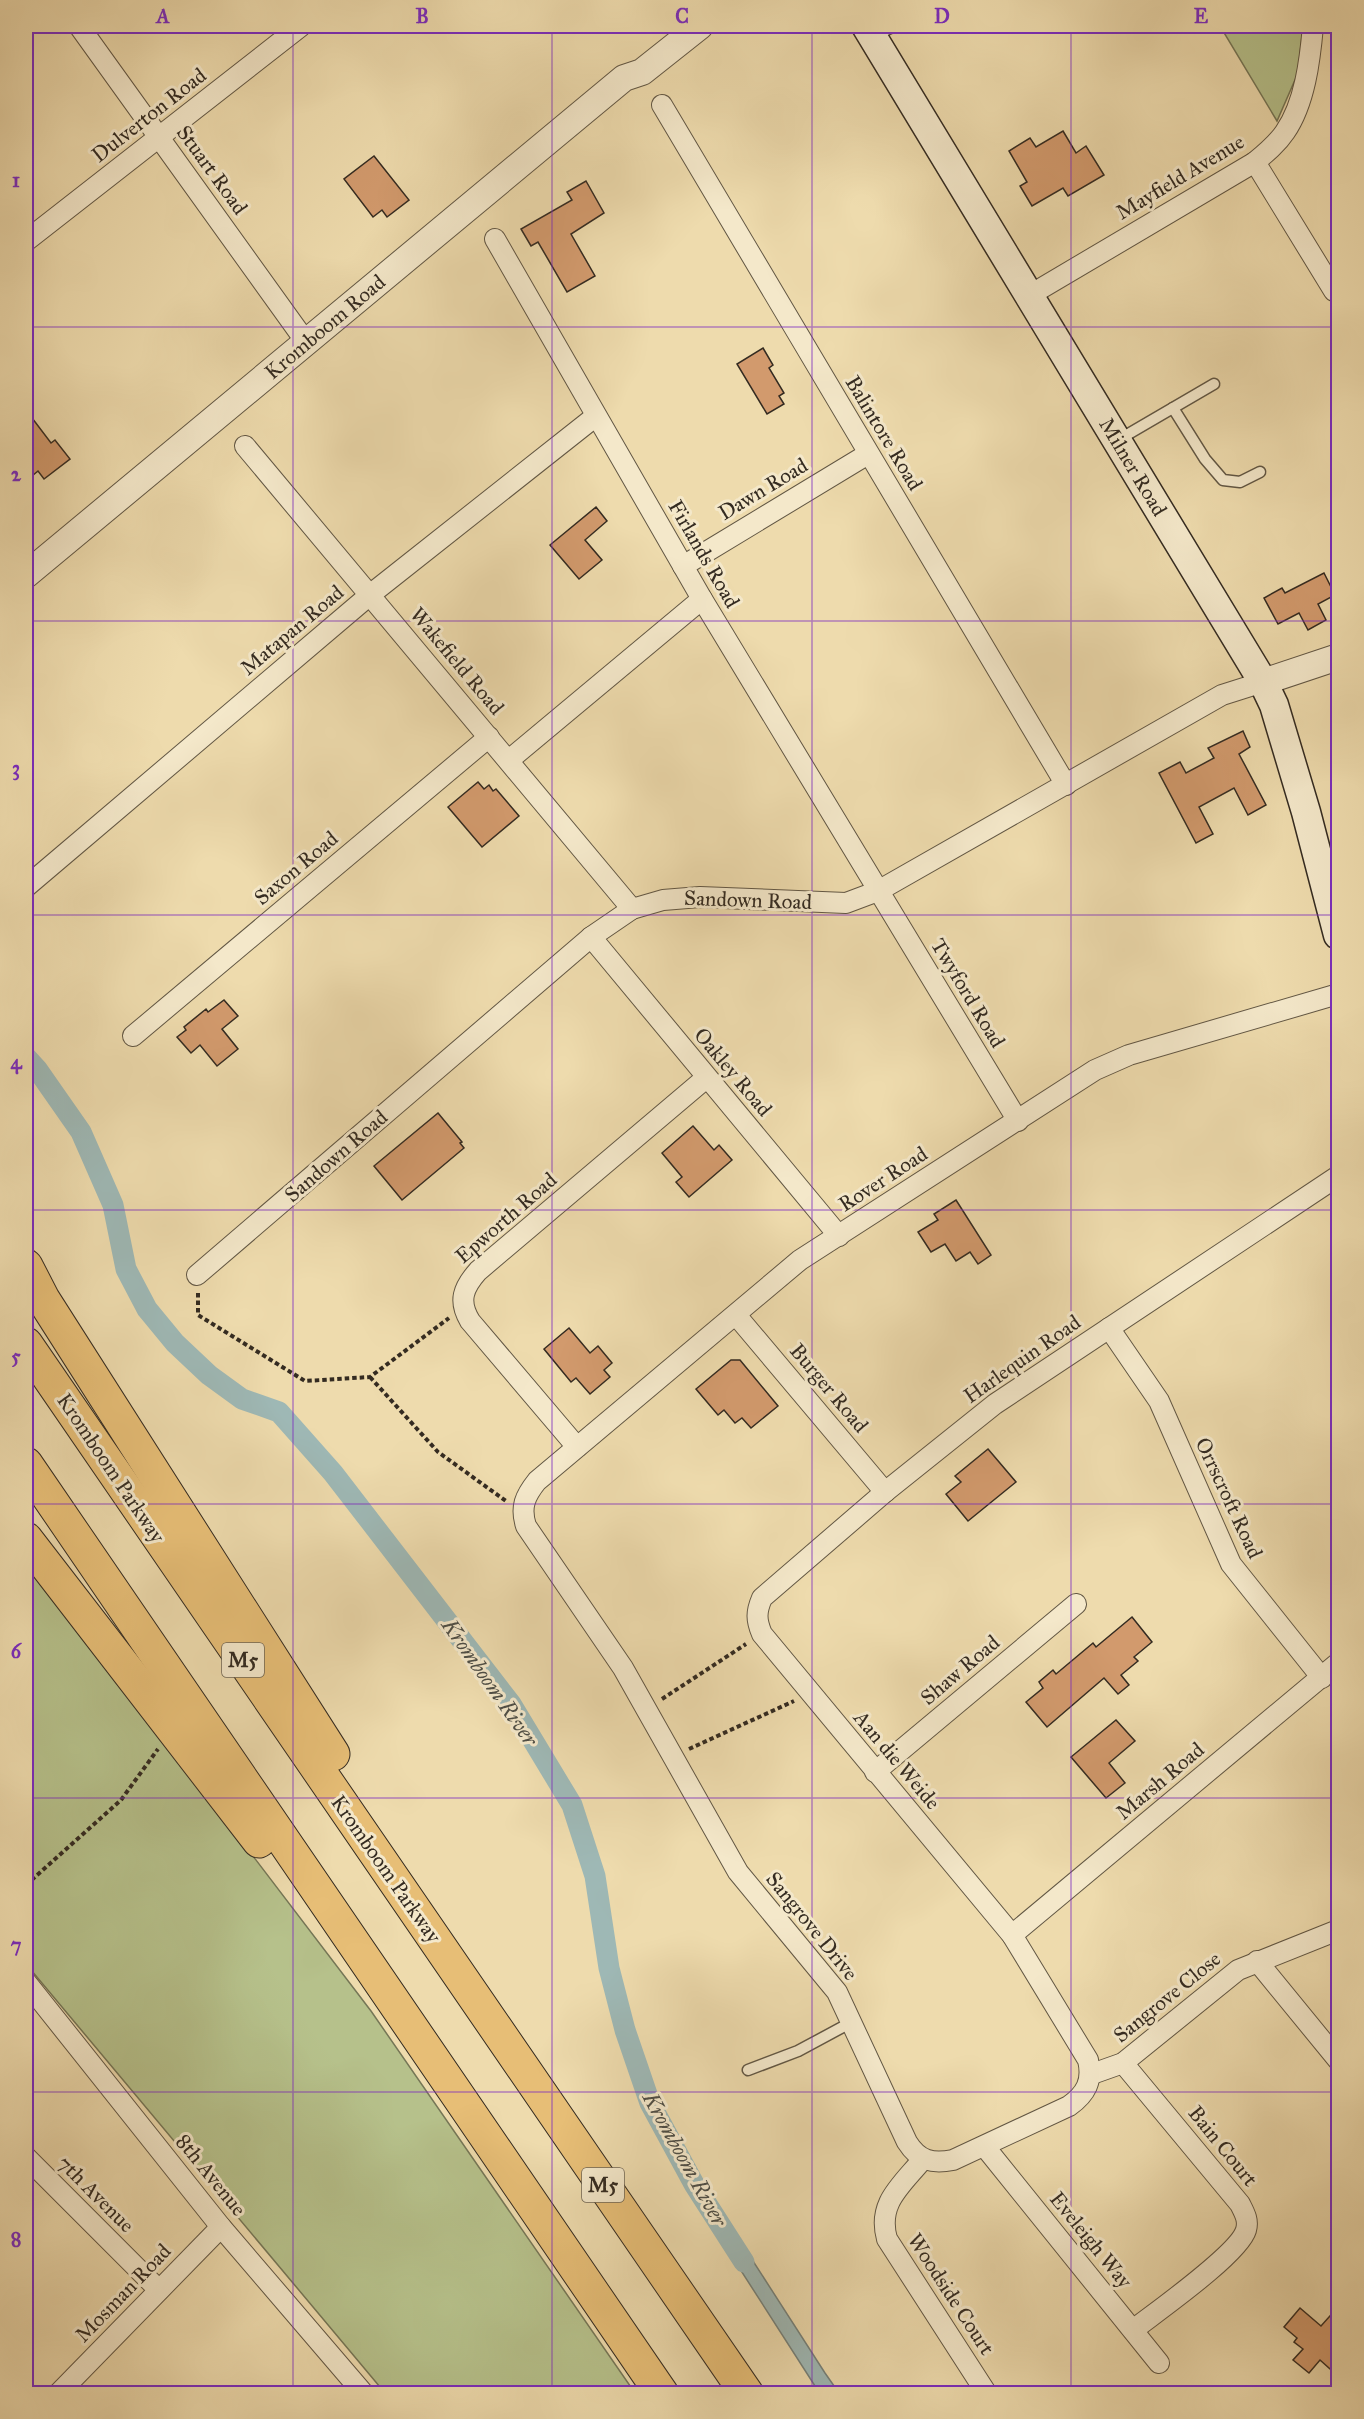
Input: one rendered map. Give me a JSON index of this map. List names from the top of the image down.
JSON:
{
  "streets": {
    "highway": ["Kromboom Parkway", "M5"],
    "main road": ["Milner Road"],
    "street": [
      "Dulverton Road",
      "Stuart Road",
      "Mayfield Avenue",
      "Kromboom Road",
      "Balintore Road",
      "Dawn Road",
      "Firlands Road",
      "Matapan Road",
      "Wakefield Road",
      "Saxon Road",
      "Sandown Road",
      "Twyford Road",
      "Oakley Road",
      "Rover Road",
      "Epworth Road",
      "Harlequin Road",
      "Burger Road",
      "Orrscroft Road",
      "Shaw Road",
      "Aan die Weide",
      "Marsh Road",
      "Sangrove Drive",
      "Sangrove Close",
      "Bain Court",
      "8th Avenue",
      "7th Avenue",
      "Eveleigh Way",
      "Mosman Road",
      "Woodside Court"
    ]
  },
  "crossings": [
    ["Dulverton Road", "Stuart Road"],
    ["Stuart Road", "Kromboom Road"],
    ["Mayfield Avenue", "Milner Road"],
    ["Balintore Road", "Dawn Road"],
    ["Balintore Road", "Sandown Road"],
    ["Milner Road", "Sandown Road"],
    ["Dawn Road", "Firlands Road"],
    ["Firlands Road", "Matapan Road"],
    ["Firlands Road", "Sandown Road"],
    ["Firlands Road", "Twyford Road"],
    ["Matapan Road", "Wakefield Road"],
    ["Wakefield Road", "Saxon Road"],
    ["Wakefield Road", "Sandown Road"],
    ["Sandown Road", "Twyford Road"],
    ["Sandown Road", "Oakley Road"],
    ["Twyford Road", "Rover Road"],
    ["Oakley Road", "Rover Road"],
    ["Oakley Road", "Epworth Road"],
    ["Rover Road", "Burger Road"],
    ["Rover Road", "Sangrove Drive"],
    ["Harlequin Road", "Burger Road"],
    ["Harlequin Road", "Orrscroft Road"],
    ["Harlequin Road", "Aan die Weide"],
    ["Orrscroft Road", "Marsh Road"],
    ["Shaw Road", "Aan die Weide"],
    ["Aan die Weide", "Marsh Road"],
    ["Sangrove Drive", "Woodside Court"],
    ["Sangrove Close", "Bain Court"],
    ["Bain Court", "Eveleigh Way"],
    ["8th Avenue", "Mosman Road"],
    ["7th Avenue", "Mosman Road"]
  ],
  "water": ["Kromboom River"],
  "grid": {
    "columns": [
      "A",
      "B",
      "C",
      "D",
      "E"
    ],
    "rows": [
      "1",
      "2",
      "3",
      "4",
      "5",
      "6",
      "7",
      "8"
    ]
  }
}
